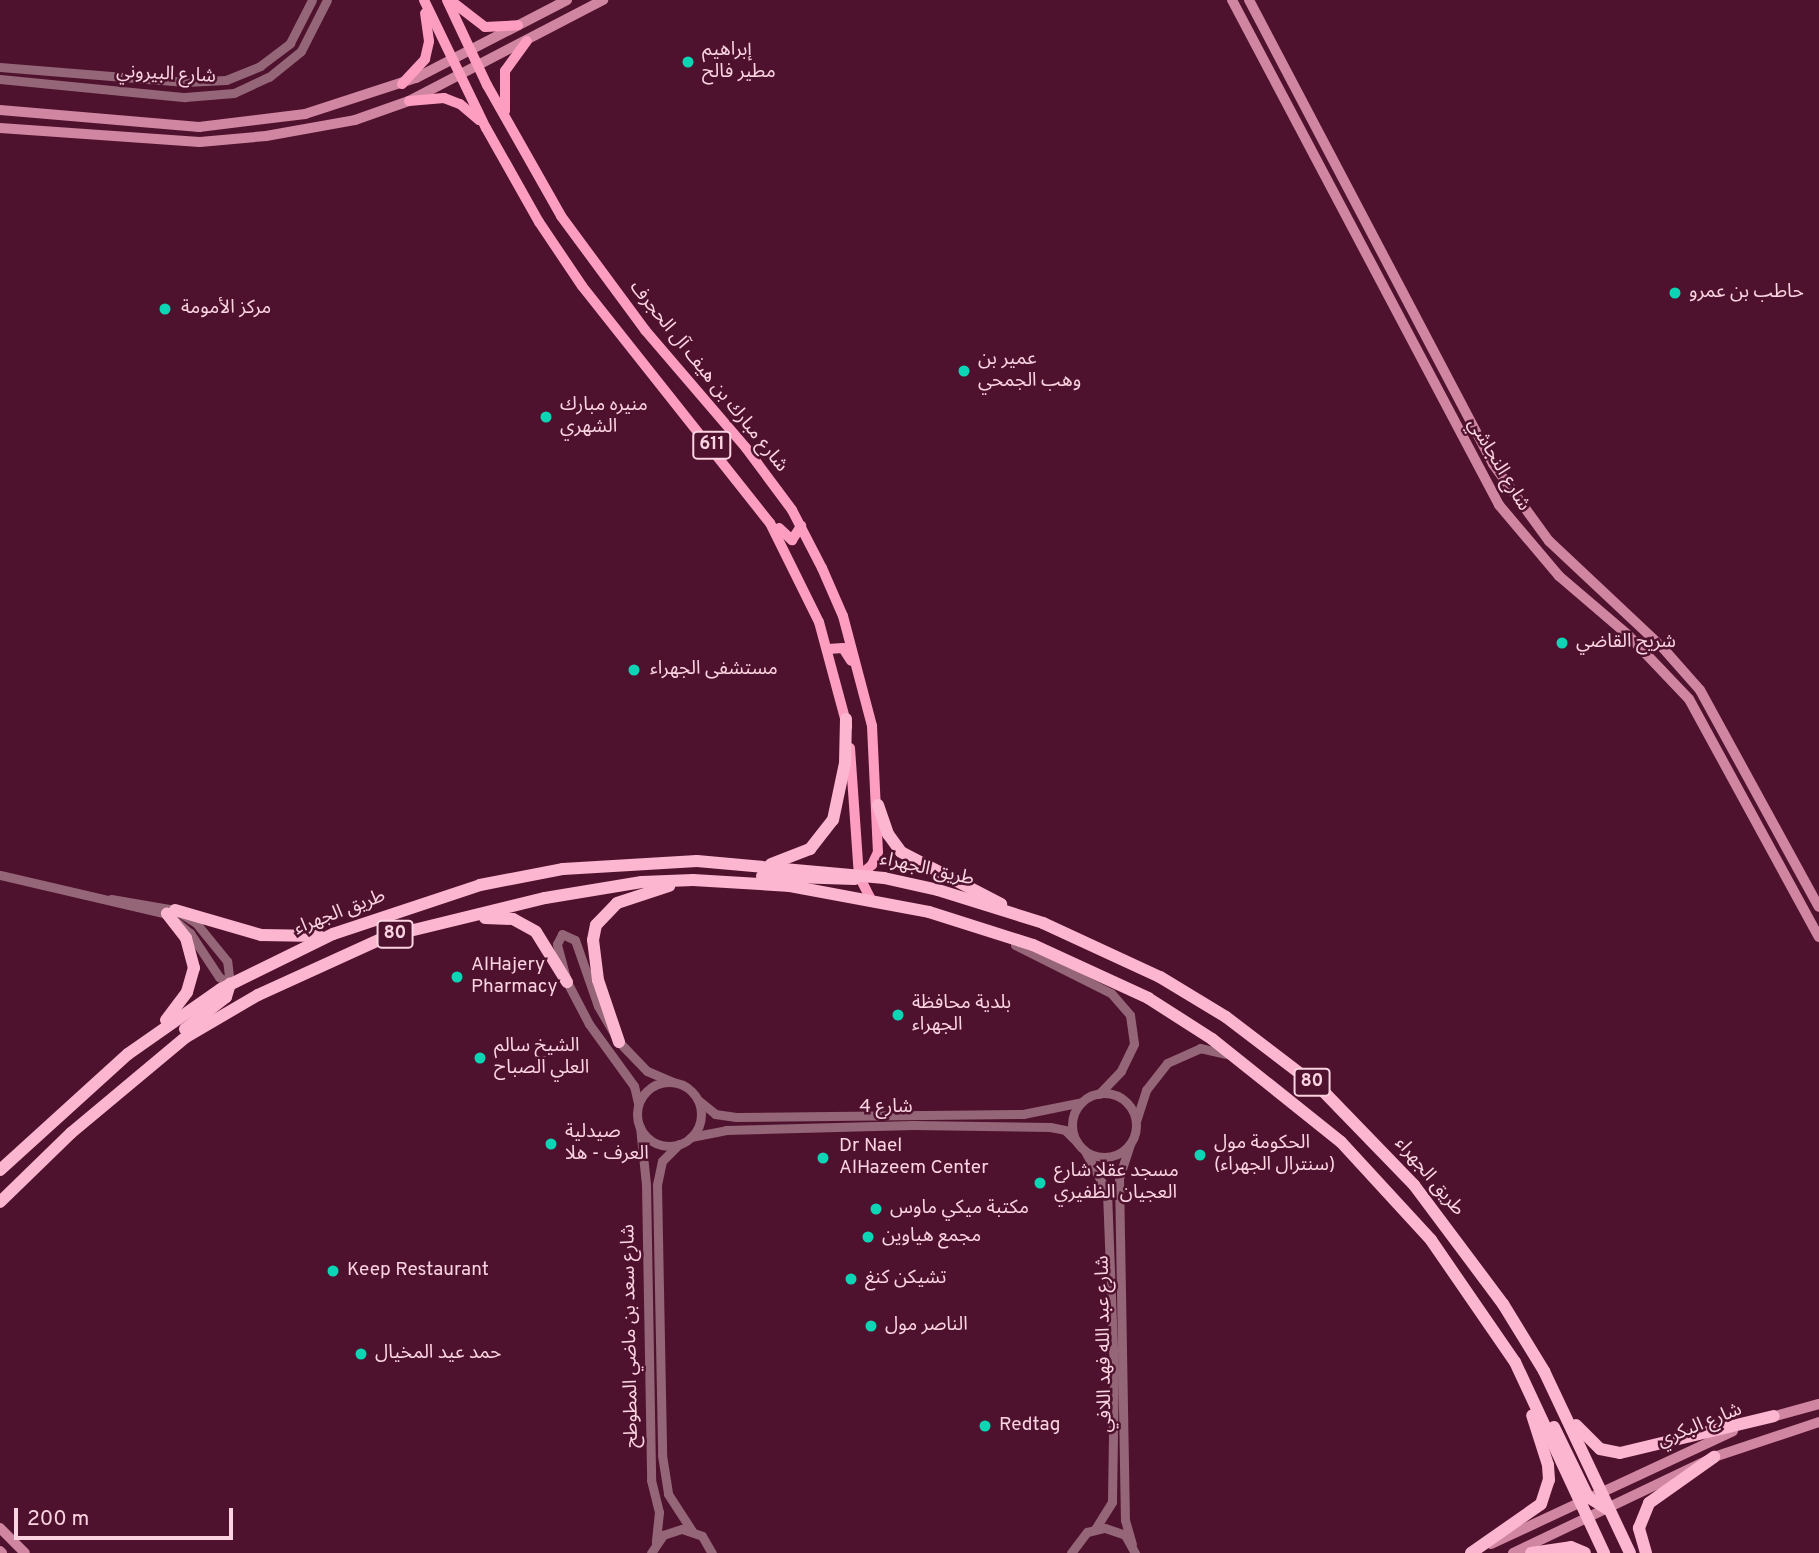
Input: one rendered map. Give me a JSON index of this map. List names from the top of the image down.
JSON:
{
  "streets": {
    "highway": ["طريق الجهراء", "80"],
    "main road": [
      "شارع مبارك بن هيف آل الحجرف",
      "611",
      "شارع النجاشي",
      "شارع البكري"
    ],
    "street": [
      "شارع البيروني",
      "شارع 4",
      "شارع سعد بن ماضي المطوطح",
      "شارع عبد الله فهد اللافي"
    ]
  },
  "crossings": [
    ["شارع مبارك بن هيف آل الحجرف", "طريق الجهراء"],
    ["طريق الجهراء", "شارع البكري"],
    ["شارع 4", "شارع سعد بن ماضي المطوطح"],
    ["شارع 4", "شارع عبد الله فهد اللافي"]
  ],
  "places": [
    "إبراهيم مطير فالح",
    "حاطب بن عمرو",
    "مركز الأمومة",
    "عمير بن وهب الجمحي",
    "منيره مبارك الشهري",
    "شريح القاضي",
    "مستشفى الجهراء",
    "AlHajery Pharmacy",
    "بلدية محافظة الجهراء",
    "الشيخ سالم العلي الصباح",
    "صيدلية العرف - هلا",
    "الحكومة مول (سنترال الجهراء)",
    "Dr Nael AlHazeem Center",
    "مسجد عقلا شارع العجيان الظفيري",
    "مكتبة ميكي ماوس",
    "مجمع هياوين",
    "Keep Restaurant",
    "تشيكن كنغ",
    "الناصر مول",
    "حمد عيد المخيال",
    "Redtag"
  ],
  "scale_bar": "200 m"
}
